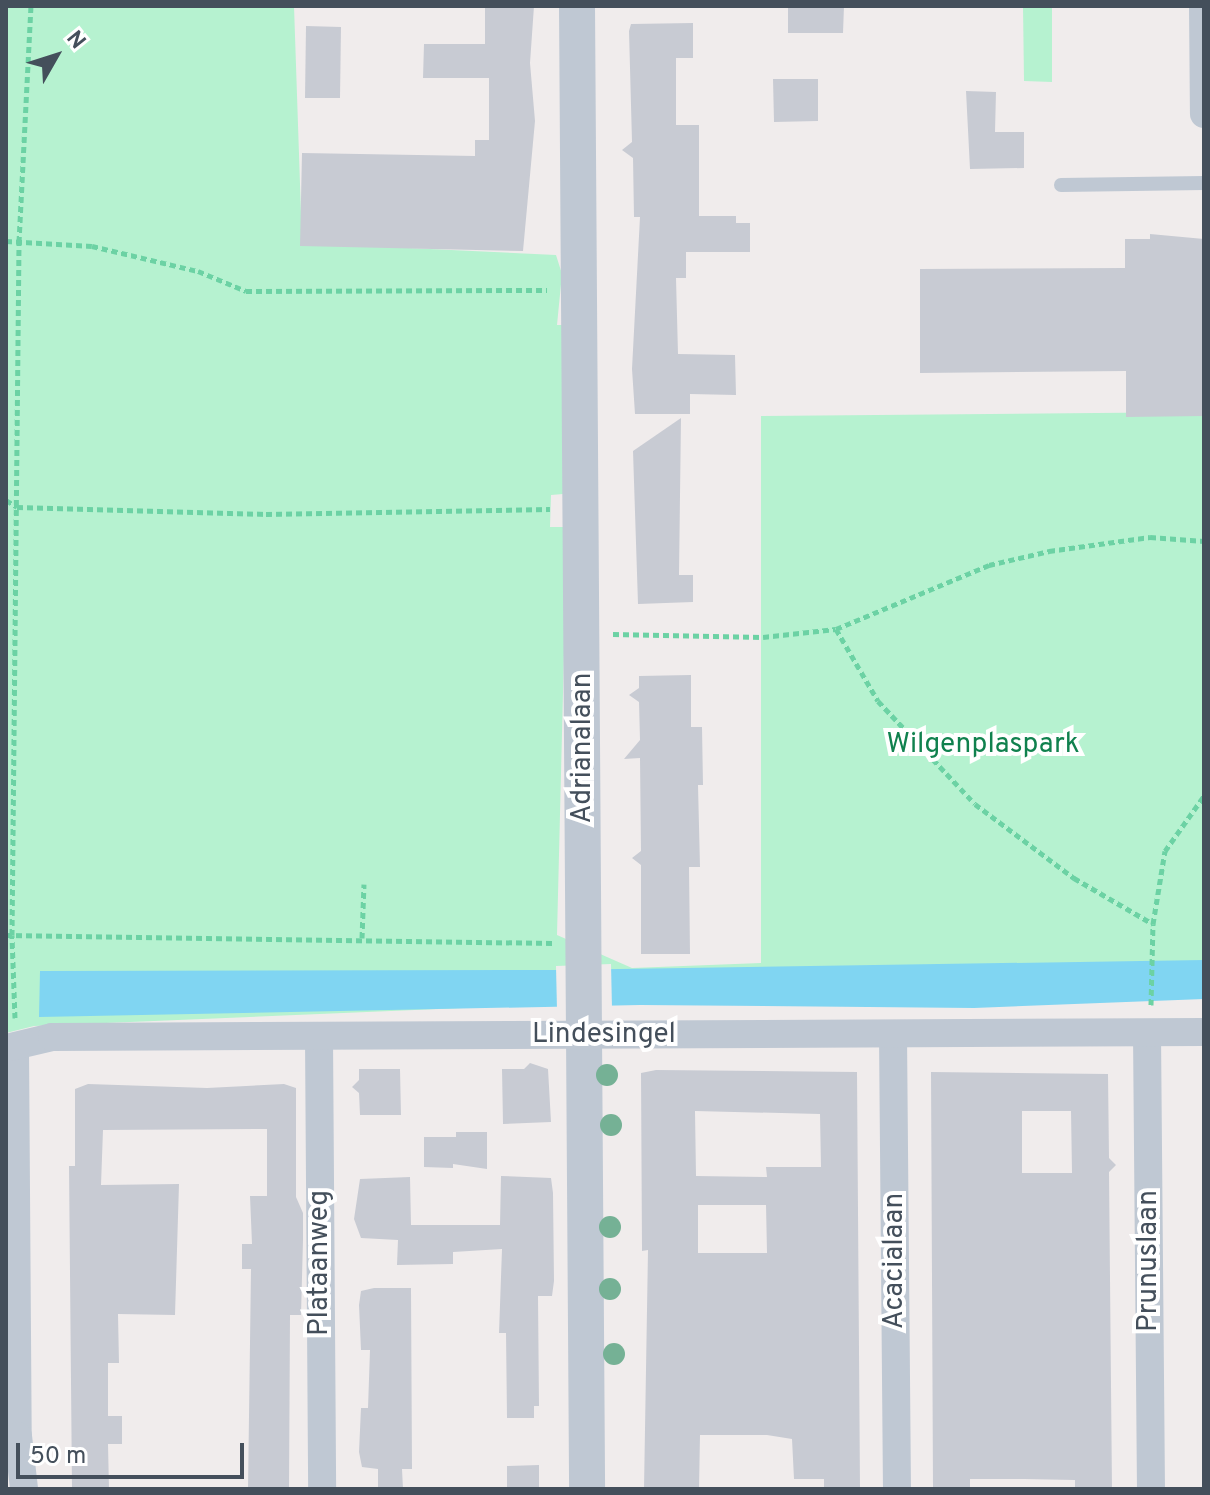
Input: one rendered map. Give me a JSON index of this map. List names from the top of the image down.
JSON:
{
  "streets": {
    "street": [
      "Adrianalaan",
      "Lindesingel",
      "Acacialaan",
      "Prunuslaan",
      "Plataanweg"
    ]
  },
  "crossings": [
    ["Adrianalaan", "Lindesingel"],
    ["Lindesingel", "Acacialaan"],
    ["Lindesingel", "Prunuslaan"],
    ["Lindesingel", "Plataanweg"]
  ],
  "parks": ["Wilgenplaspark"],
  "scale_bar": "50 m",
  "north": "top right"
}
